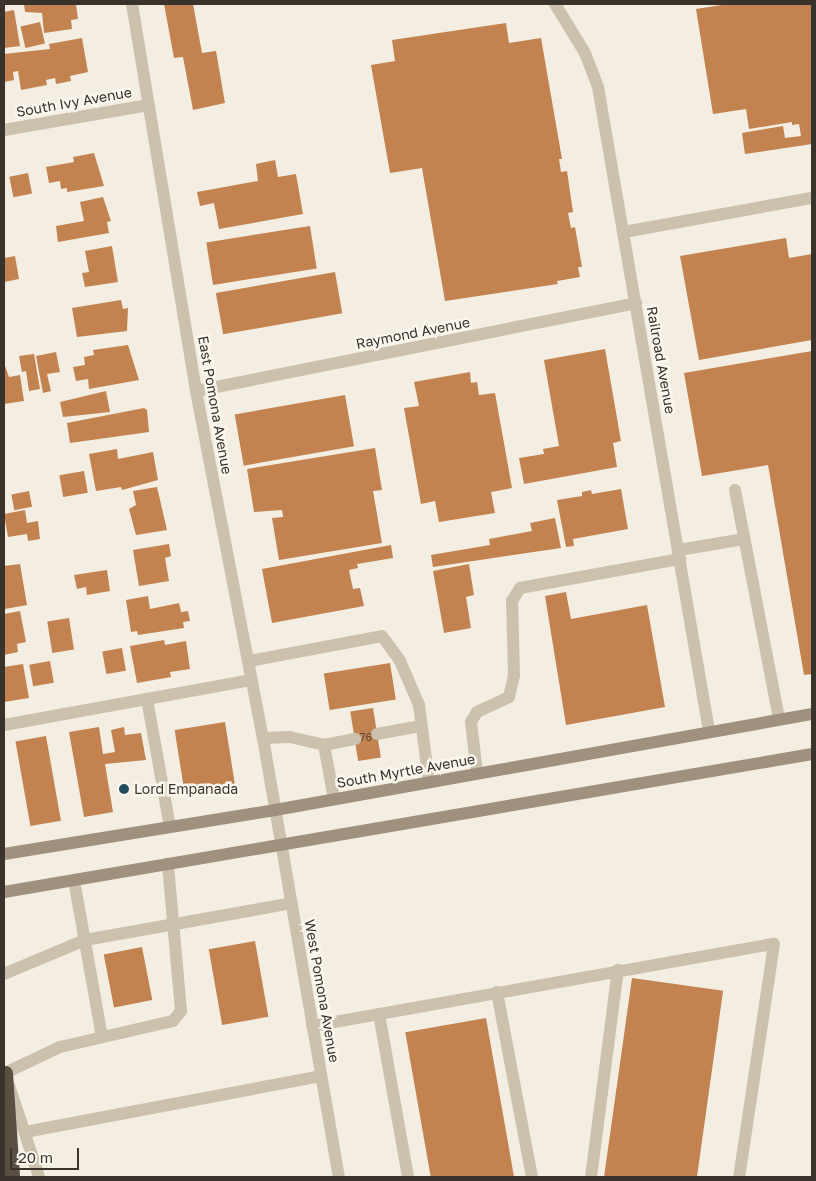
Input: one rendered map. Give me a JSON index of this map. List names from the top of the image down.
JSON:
{
  "streets": {
    "main road": ["South Myrtle Avenue"],
    "street": [
      "South Ivy Avenue",
      "Raymond Avenue",
      "Railroad Avenue",
      "East Pomona Avenue",
      "West Pomona Avenue"
    ]
  },
  "crossings": [
    ["South Ivy Avenue", "East Pomona Avenue"],
    ["Raymond Avenue", "Railroad Avenue"],
    ["Raymond Avenue", "East Pomona Avenue"],
    ["Railroad Avenue", "South Myrtle Avenue"],
    ["East Pomona Avenue", "South Myrtle Avenue"],
    ["East Pomona Avenue", "West Pomona Avenue"],
    ["South Myrtle Avenue", "West Pomona Avenue"]
  ],
  "places": ["Lord Empanada"],
  "house_numbers": ["76"],
  "scale_bar": "20 m"
}
